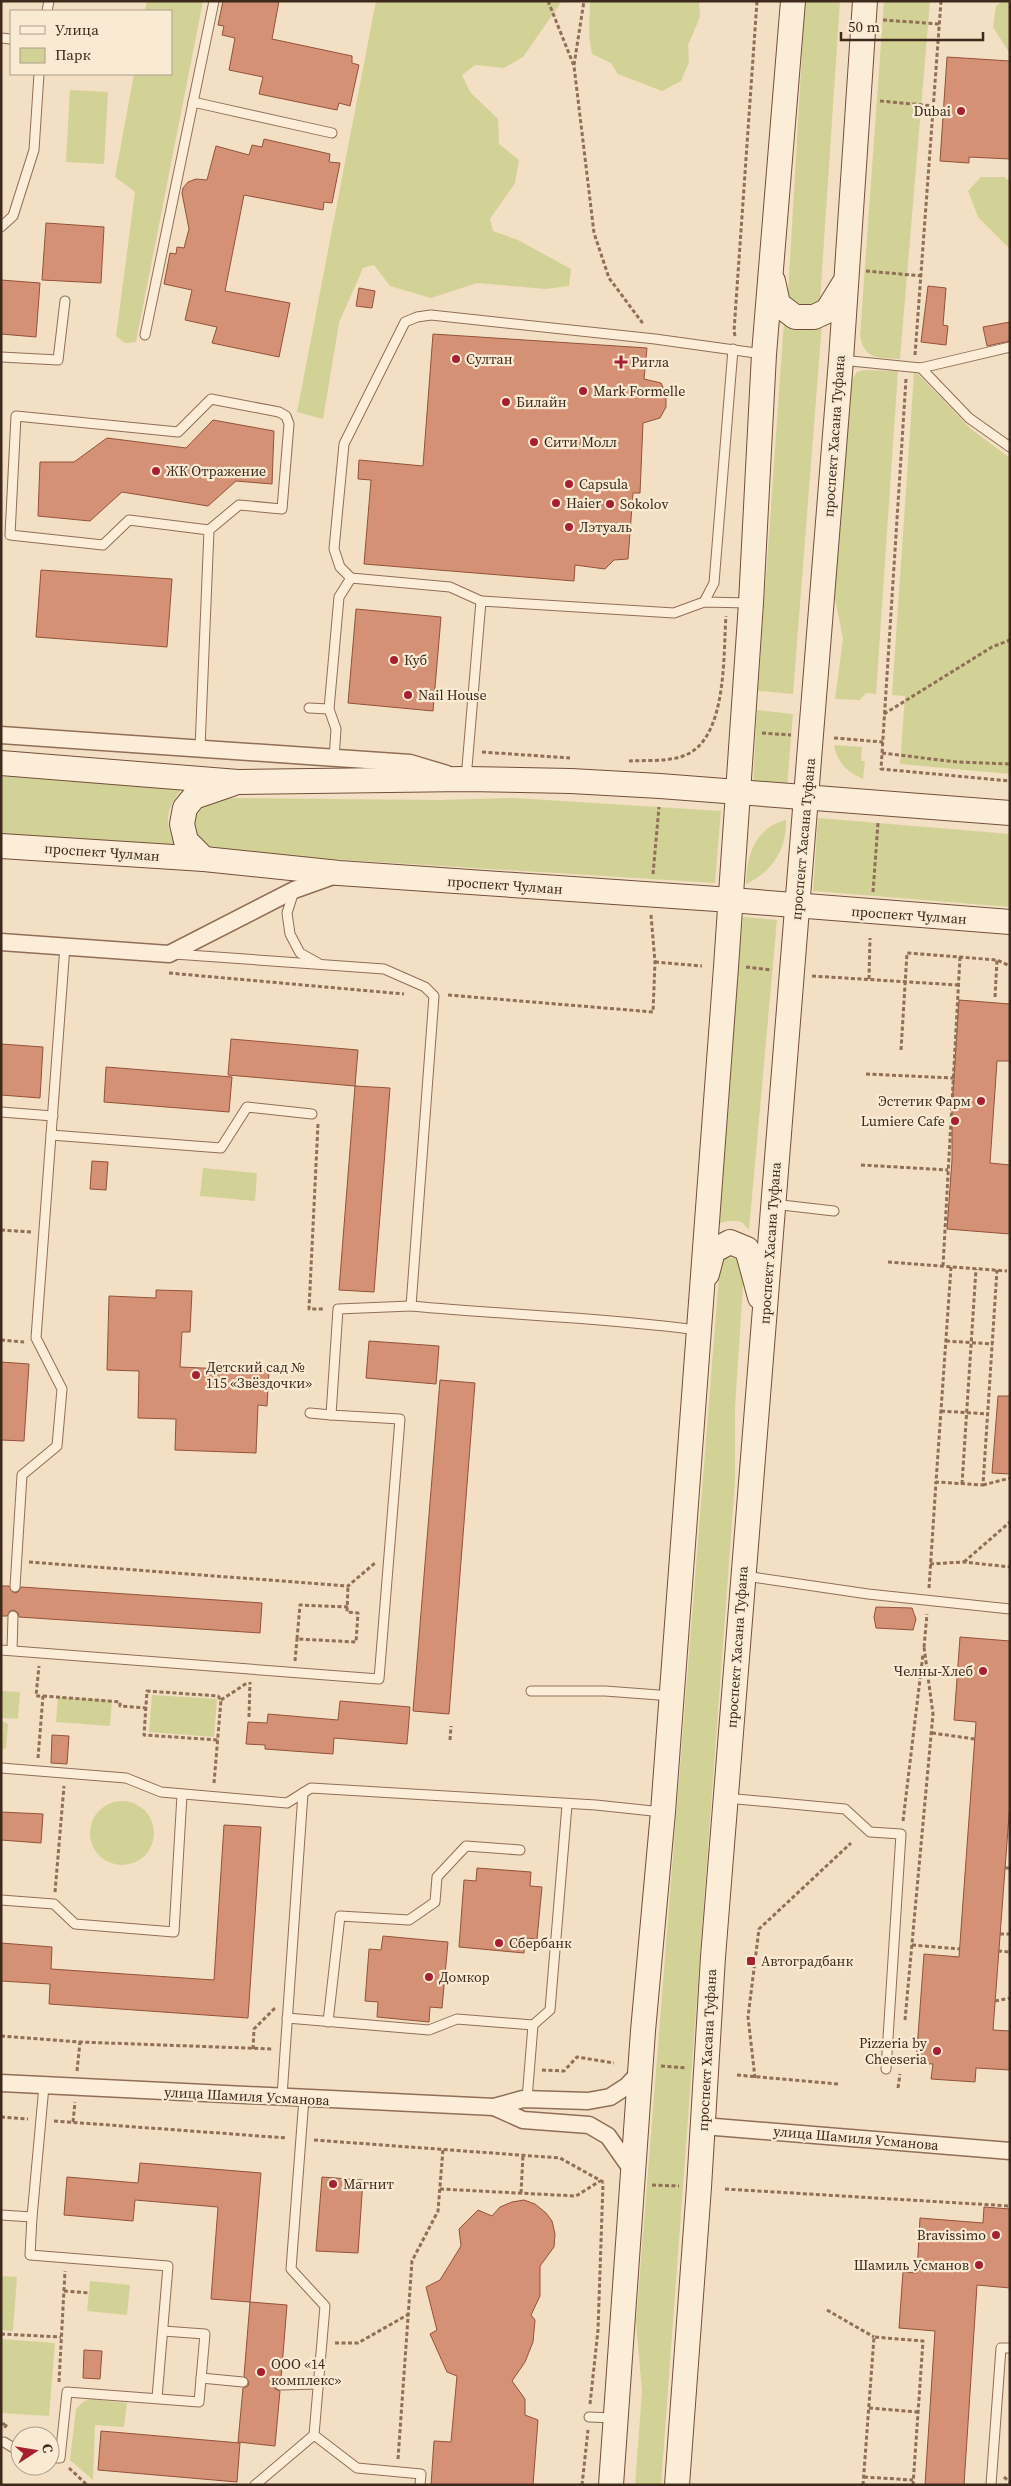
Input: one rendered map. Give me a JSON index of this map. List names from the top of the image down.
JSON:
{
  "streets": {
    "main road": ["проспект Хасана Туфана", "проспект Чулман"],
    "street": ["улица Шамиля Усманова"]
  },
  "crossings": [
    ["проспект Хасана Туфана", "проспект Чулман"],
    ["проспект Хасана Туфана", "улица Шамиля Усманова"]
  ],
  "places": {
    "other": [
      "Dubai",
      "Султан",
      "Mark Formelle",
      "Билайн",
      "Сити Молл",
      "ЖК Отражение",
      "Capsula",
      "Haier",
      "Sokolov",
      "Лэтуаль",
      "Куб",
      "Nail House",
      "Эстетик Фарм",
      "Lumiere Cafe",
      "Детский сад № 115 «Звёздочки»",
      "Челны-Хлеб",
      "Сбербанк",
      "Домкор",
      "Pizzeria by Cheeseria",
      "Магнит",
      "Bravissimo",
      "Шамиль Усманов",
      "ООО «14 комплекс»"
    ],
    "health": ["Ригла"],
    "transit": ["Автоградбанк"]
  },
  "legend": ["Улица", "Парк"],
  "scale_bar": "50 m",
  "north": "right"
}
